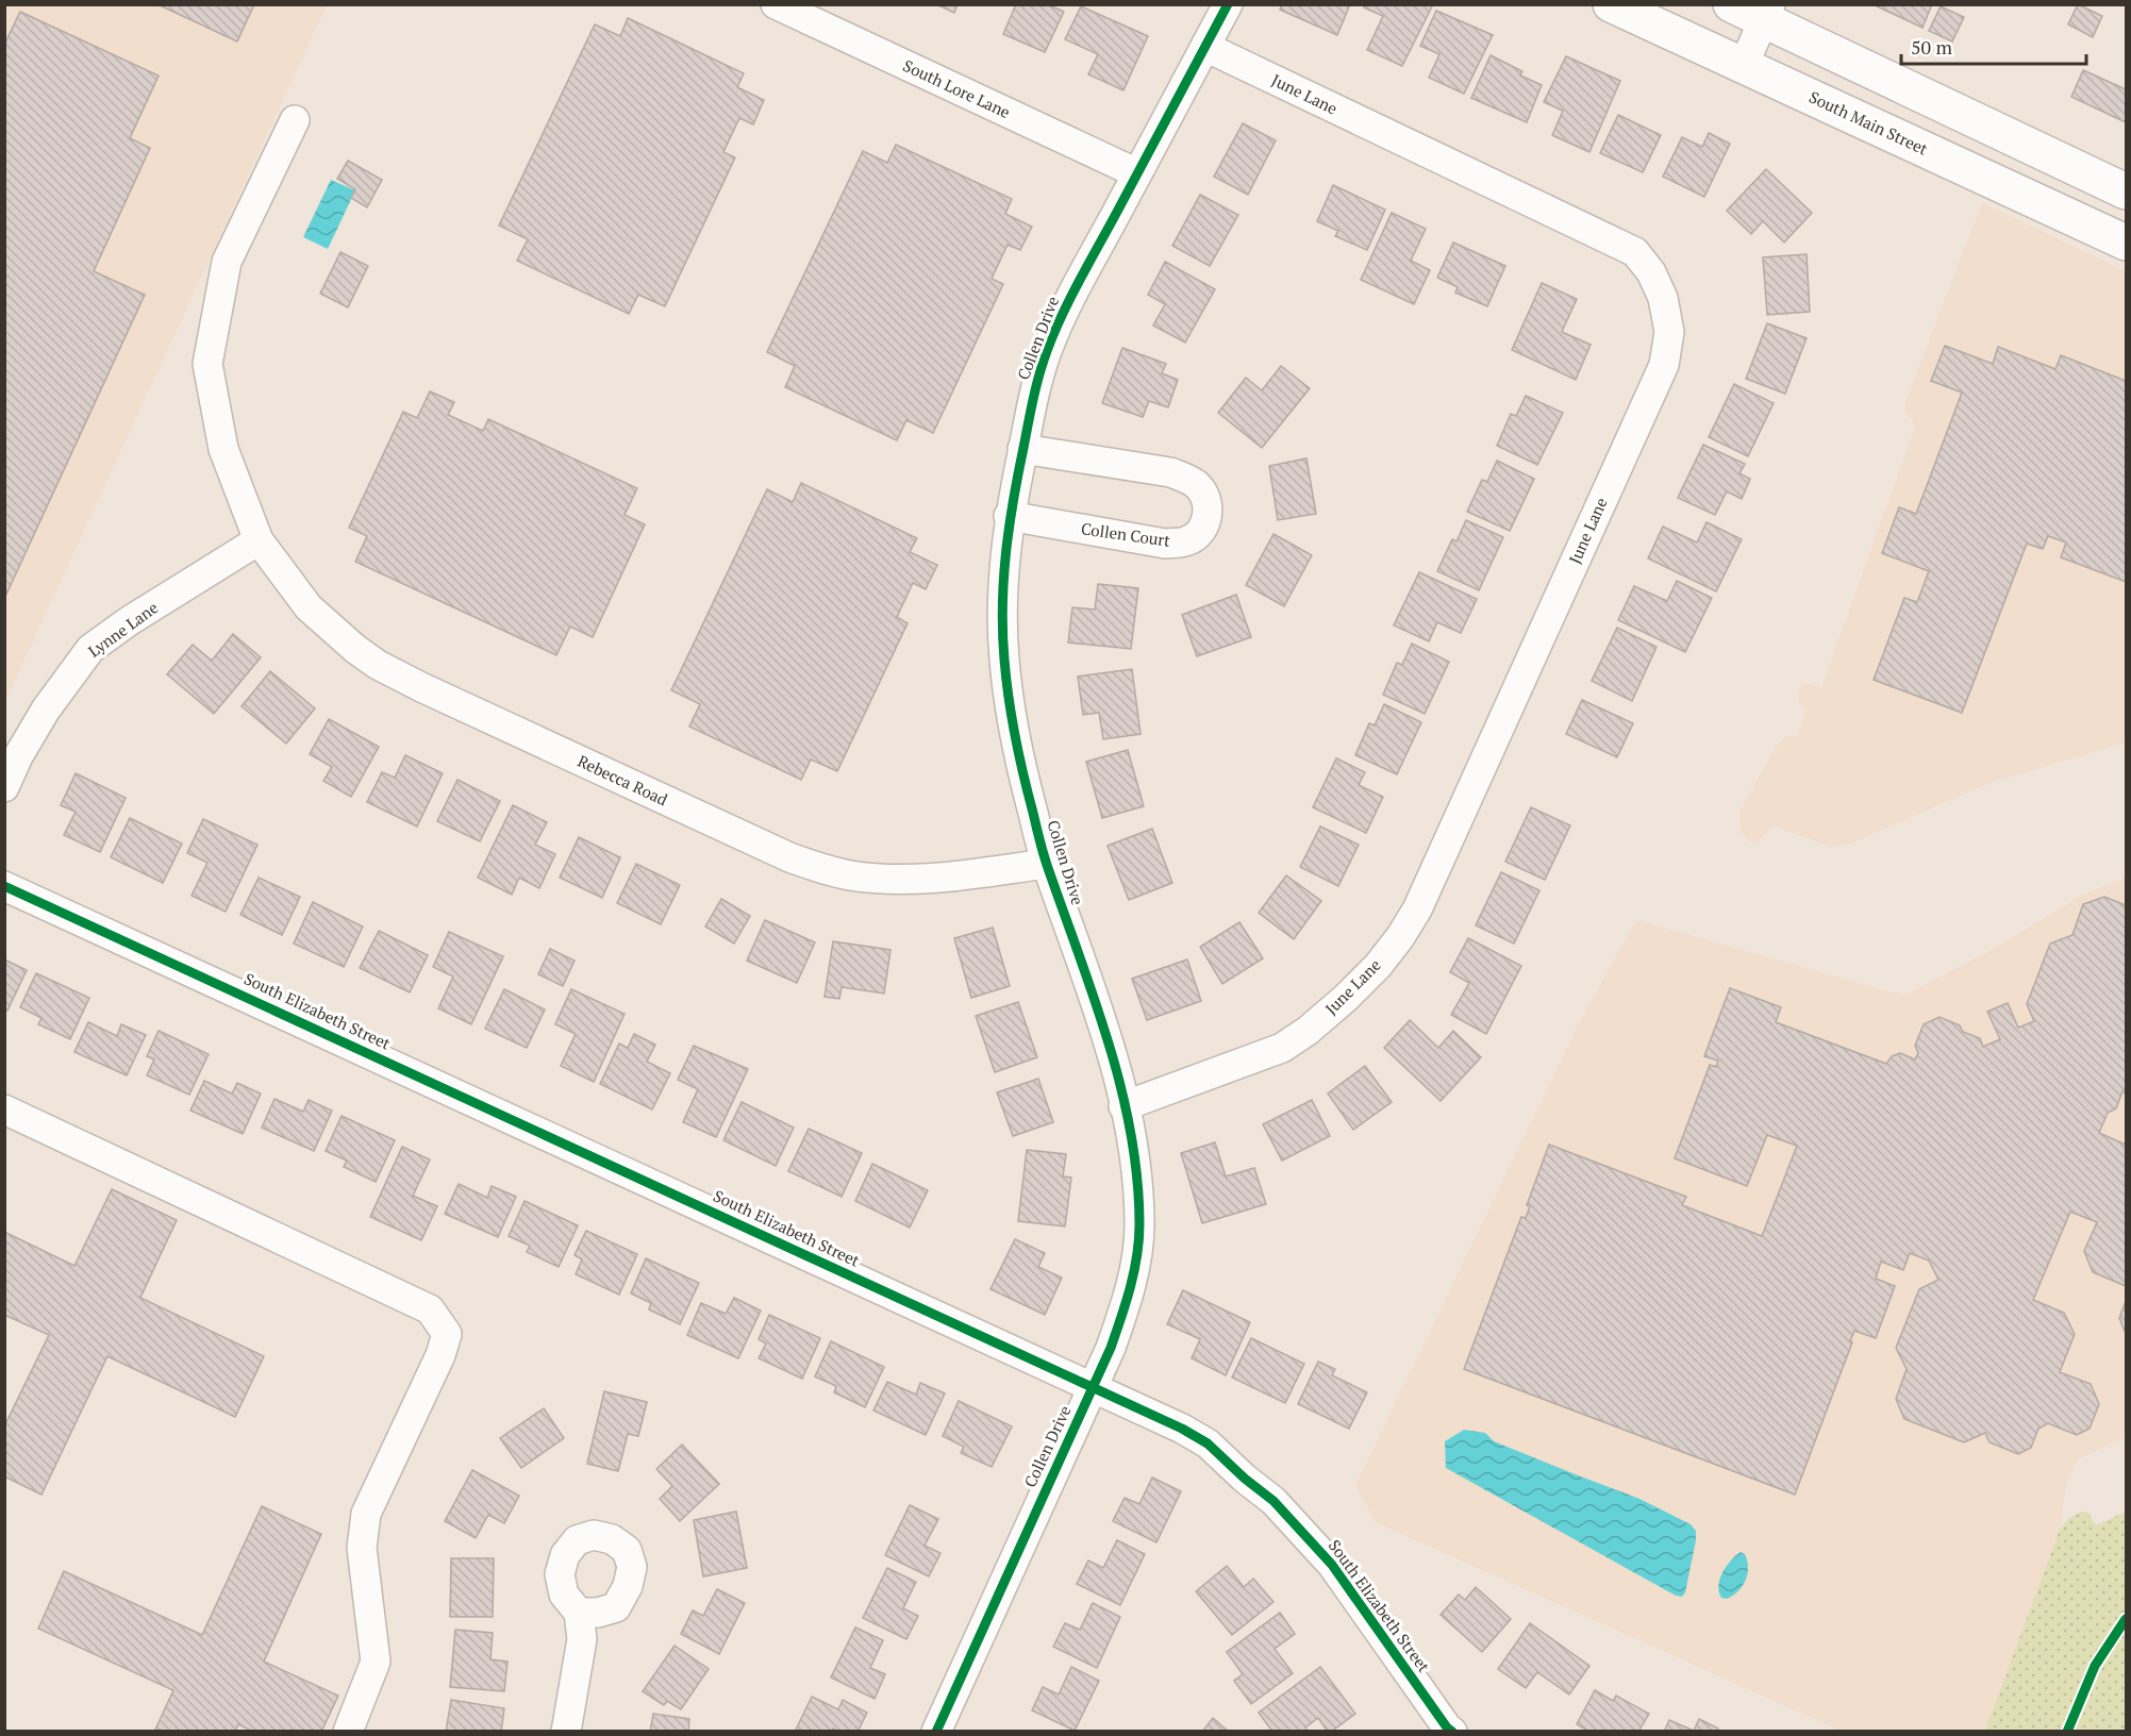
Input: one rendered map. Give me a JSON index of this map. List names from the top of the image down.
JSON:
{
  "streets": {
    "street": [
      "South Lore Lane",
      "June Lane",
      "South Main Street",
      "Collen Drive",
      "Collen Court",
      "Lynne Lane",
      "Rebecca Road",
      "South Elizabeth Street"
    ]
  },
  "crossings": [
    ["South Lore Lane", "Collen Drive"],
    ["June Lane", "Collen Drive"],
    ["Collen Drive", "Collen Court"],
    ["Collen Drive", "Rebecca Road"],
    ["Collen Drive", "South Elizabeth Street"],
    ["Lynne Lane", "Rebecca Road"]
  ],
  "scale_bar": "50 m"
}
